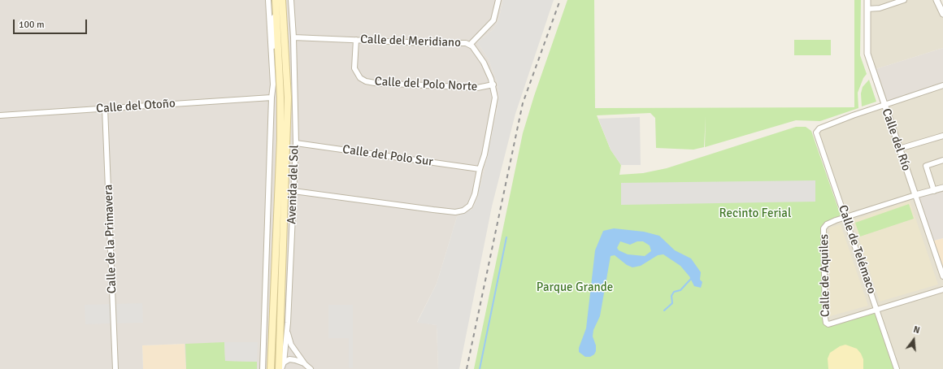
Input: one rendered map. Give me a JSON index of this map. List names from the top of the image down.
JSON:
{
  "streets": {
    "main road": ["Avenida del Sol"],
    "street": [
      "Calle del Meridiano",
      "Calle del Polo Norte",
      "Calle del Otoño",
      "Calle del Río",
      "Calle del Polo Sur",
      "Calle de la Primavera",
      "Calle de Telémaco",
      "Calle de Aquiles"
    ]
  },
  "crossings": [
    ["Calle del Meridiano", "Calle del Polo Norte"],
    ["Calle del Meridiano", "Calle del Polo Sur"],
    ["Calle del Meridiano", "Avenida del Sol"],
    ["Calle del Otoño", "Avenida del Sol"],
    ["Calle del Otoño", "Calle de la Primavera"],
    ["Calle del Río", "Calle de Telémaco"],
    ["Calle del Polo Sur", "Avenida del Sol"],
    ["Calle de Telémaco", "Calle de Aquiles"]
  ],
  "parks": ["Recinto Ferial", "Parque Grande"],
  "scale_bar": "100 m",
  "north": "top"
}
